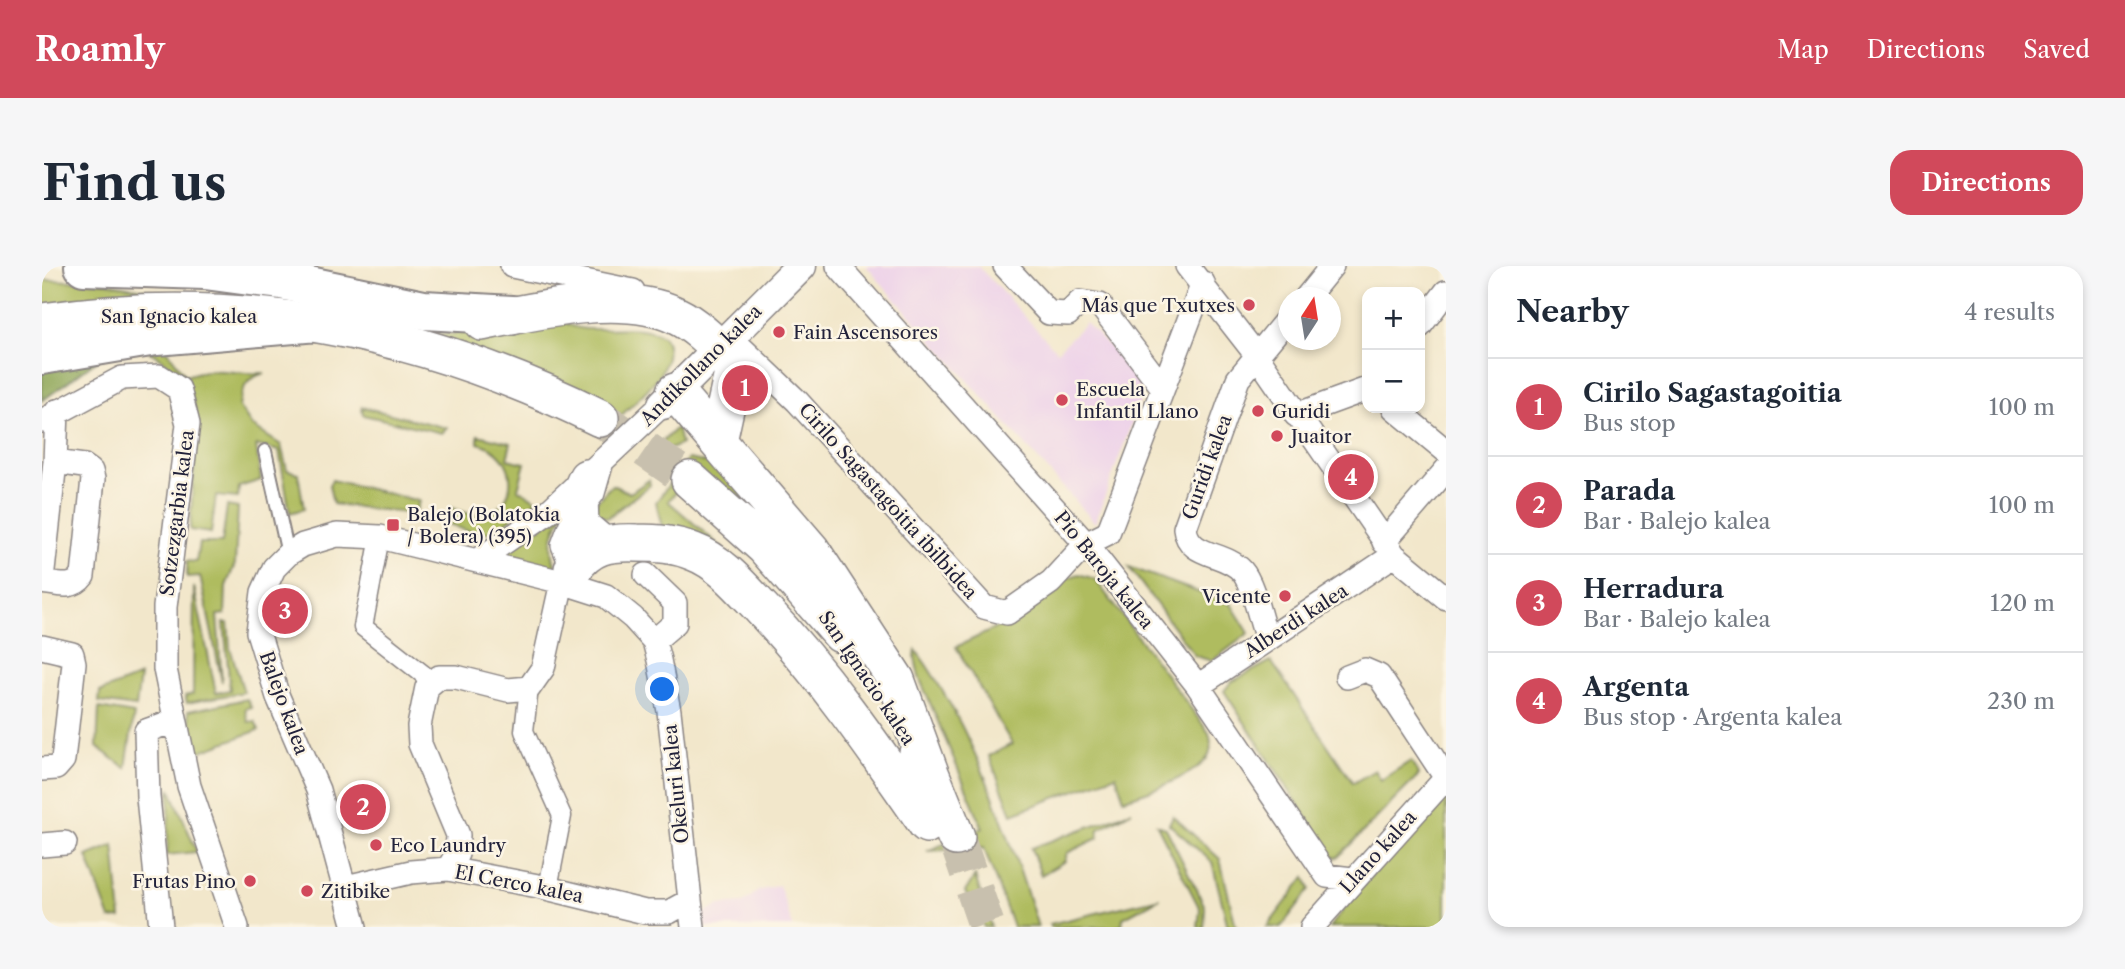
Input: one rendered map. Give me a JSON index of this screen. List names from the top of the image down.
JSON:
{
  "streets": {
    "main road": ["San Ignacio kalea"],
    "street": [
      "Andikollano kalea",
      "Guridi kalea",
      "Cirilo Sagastagoitia ibilbidea",
      "Sotzezgarbia kalea",
      "Pio Baroja kalea",
      "Alberdi kalea",
      "Balejo kalea",
      "Okeluri kalea",
      "Llano kalea",
      "El Cerco kalea"
    ]
  },
  "crossings": [
    ["San Ignacio kalea", "Andikollano kalea"],
    ["Andikollano kalea", "Cirilo Sagastagoitia ibilbidea"],
    ["Guridi kalea", "Alberdi kalea"],
    ["Cirilo Sagastagoitia ibilbidea", "Pio Baroja kalea"],
    ["Pio Baroja kalea", "Alberdi kalea"],
    ["Pio Baroja kalea", "Llano kalea"],
    ["Balejo kalea", "El Cerco kalea"],
    ["Okeluri kalea", "El Cerco kalea"]
  ],
  "places": {
    "other": [
      "Más que Txutxes",
      "Fain Ascensores",
      "Escuela Infantil Llano",
      "Guridi",
      "Juaitor",
      "Vicente",
      "Eco Laundry",
      "Frutas Pino",
      "Zitibike"
    ],
    "transit": ["Balejo (Bolatokia / Bolera) (395)"]
  },
  "north": "top",
  "page": {
    "header": "Roamly",
    "nav": ["Map", "Directions", "Saved"],
    "buttons": "Directions",
    "title": "Find us",
    "heading": ["Nearby", "4 results"],
    "map_buttons": ["+", "−"],
    "list": [
      {
        "mark": "1",
        "name": "Cirilo Sagastagoitia",
        "note": "Bus stop",
        "value": "100 m"
      },
      {
        "mark": "2",
        "name": "Parada",
        "note": "Bar · Balejo kalea",
        "value": "100 m"
      },
      {
        "mark": "3",
        "name": "Herradura",
        "note": "Bar · Balejo kalea",
        "value": "120 m"
      },
      {
        "mark": "4",
        "name": "Argenta",
        "note": "Bus stop · Argenta kalea",
        "value": "230 m"
      }
    ],
    "pins": [
      "1",
      "4",
      "3",
      "2"
    ]
  }
}
